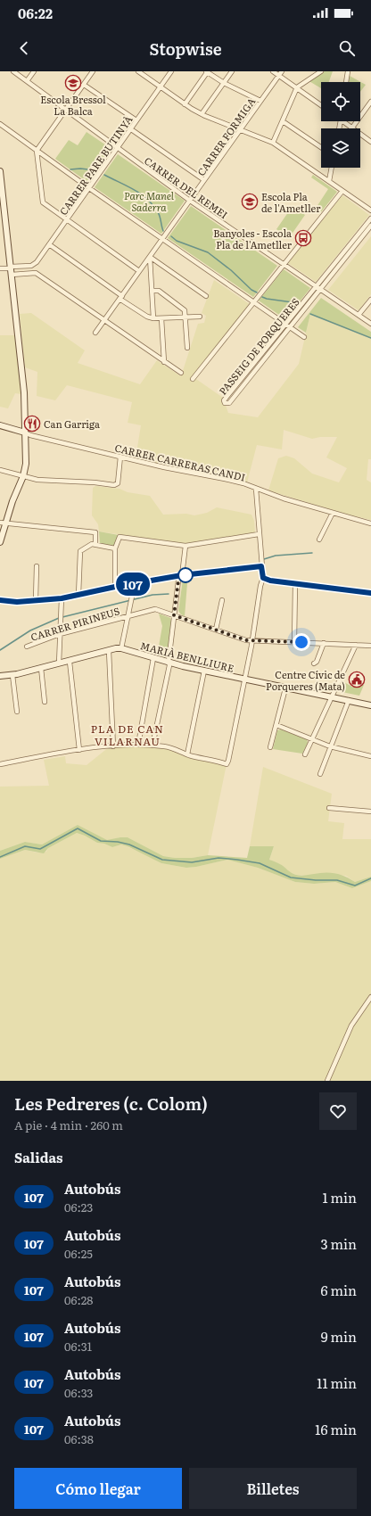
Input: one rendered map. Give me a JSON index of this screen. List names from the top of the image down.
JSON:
{
  "streets": {
    "street": [
      "CARRER FORMIGA",
      "CARRER PARE BUTINYÀ",
      "CARRER DEL REMEI",
      "PASSEIG DE PORQUERES",
      "CARRER CARRERAS CANDI",
      "CARRER PIRINEUS",
      "MARIÀ BENLLIURE"
    ]
  },
  "crossings": [
    ["CARRER FORMIGA", "CARRER DEL REMEI"],
    ["CARRER PARE BUTINYÀ", "CARRER DEL REMEI"],
    ["CARRER DEL REMEI", "PASSEIG DE PORQUERES"]
  ],
  "districts": ["PLA DE CAN VILARNAU"],
  "parks": ["Parc Manel Saderra"],
  "places": {
    "school or university": ["Escola Bressol La Balca", "Escola Pla de l'Ametller"],
    "bus stop": ["Banyoles - Escola Pla de l'Ametller"],
    "restaurant": ["Can Garriga"],
    "public building": ["Centre Cívic de Porqueres (Mata)"]
  },
  "lines": ["bus line 107"],
  "page": {
    "status": "06:22",
    "header": "Stopwise",
    "on_map": "107",
    "heading": [
      ["Les Pedreres (c. Colom)", "A pie · 4 min · 260 m"],
      "Salidas"
    ],
    "list": [
      {
        "mark": "107",
        "name": "Autobús",
        "note": "06:23",
        "value": "1 min"
      },
      {
        "mark": "107",
        "name": "Autobús",
        "note": "06:25",
        "value": "3 min"
      },
      {
        "mark": "107",
        "name": "Autobús",
        "note": "06:28",
        "value": "6 min"
      },
      {
        "mark": "107",
        "name": "Autobús",
        "note": "06:31",
        "value": "9 min"
      },
      {
        "mark": "107",
        "name": "Autobús",
        "note": "06:33",
        "value": "11 min"
      },
      {
        "mark": "107",
        "name": "Autobús",
        "note": "06:38",
        "value": "16 min"
      }
    ],
    "buttons": ["Cómo llegar", "Billetes"]
  }
}
